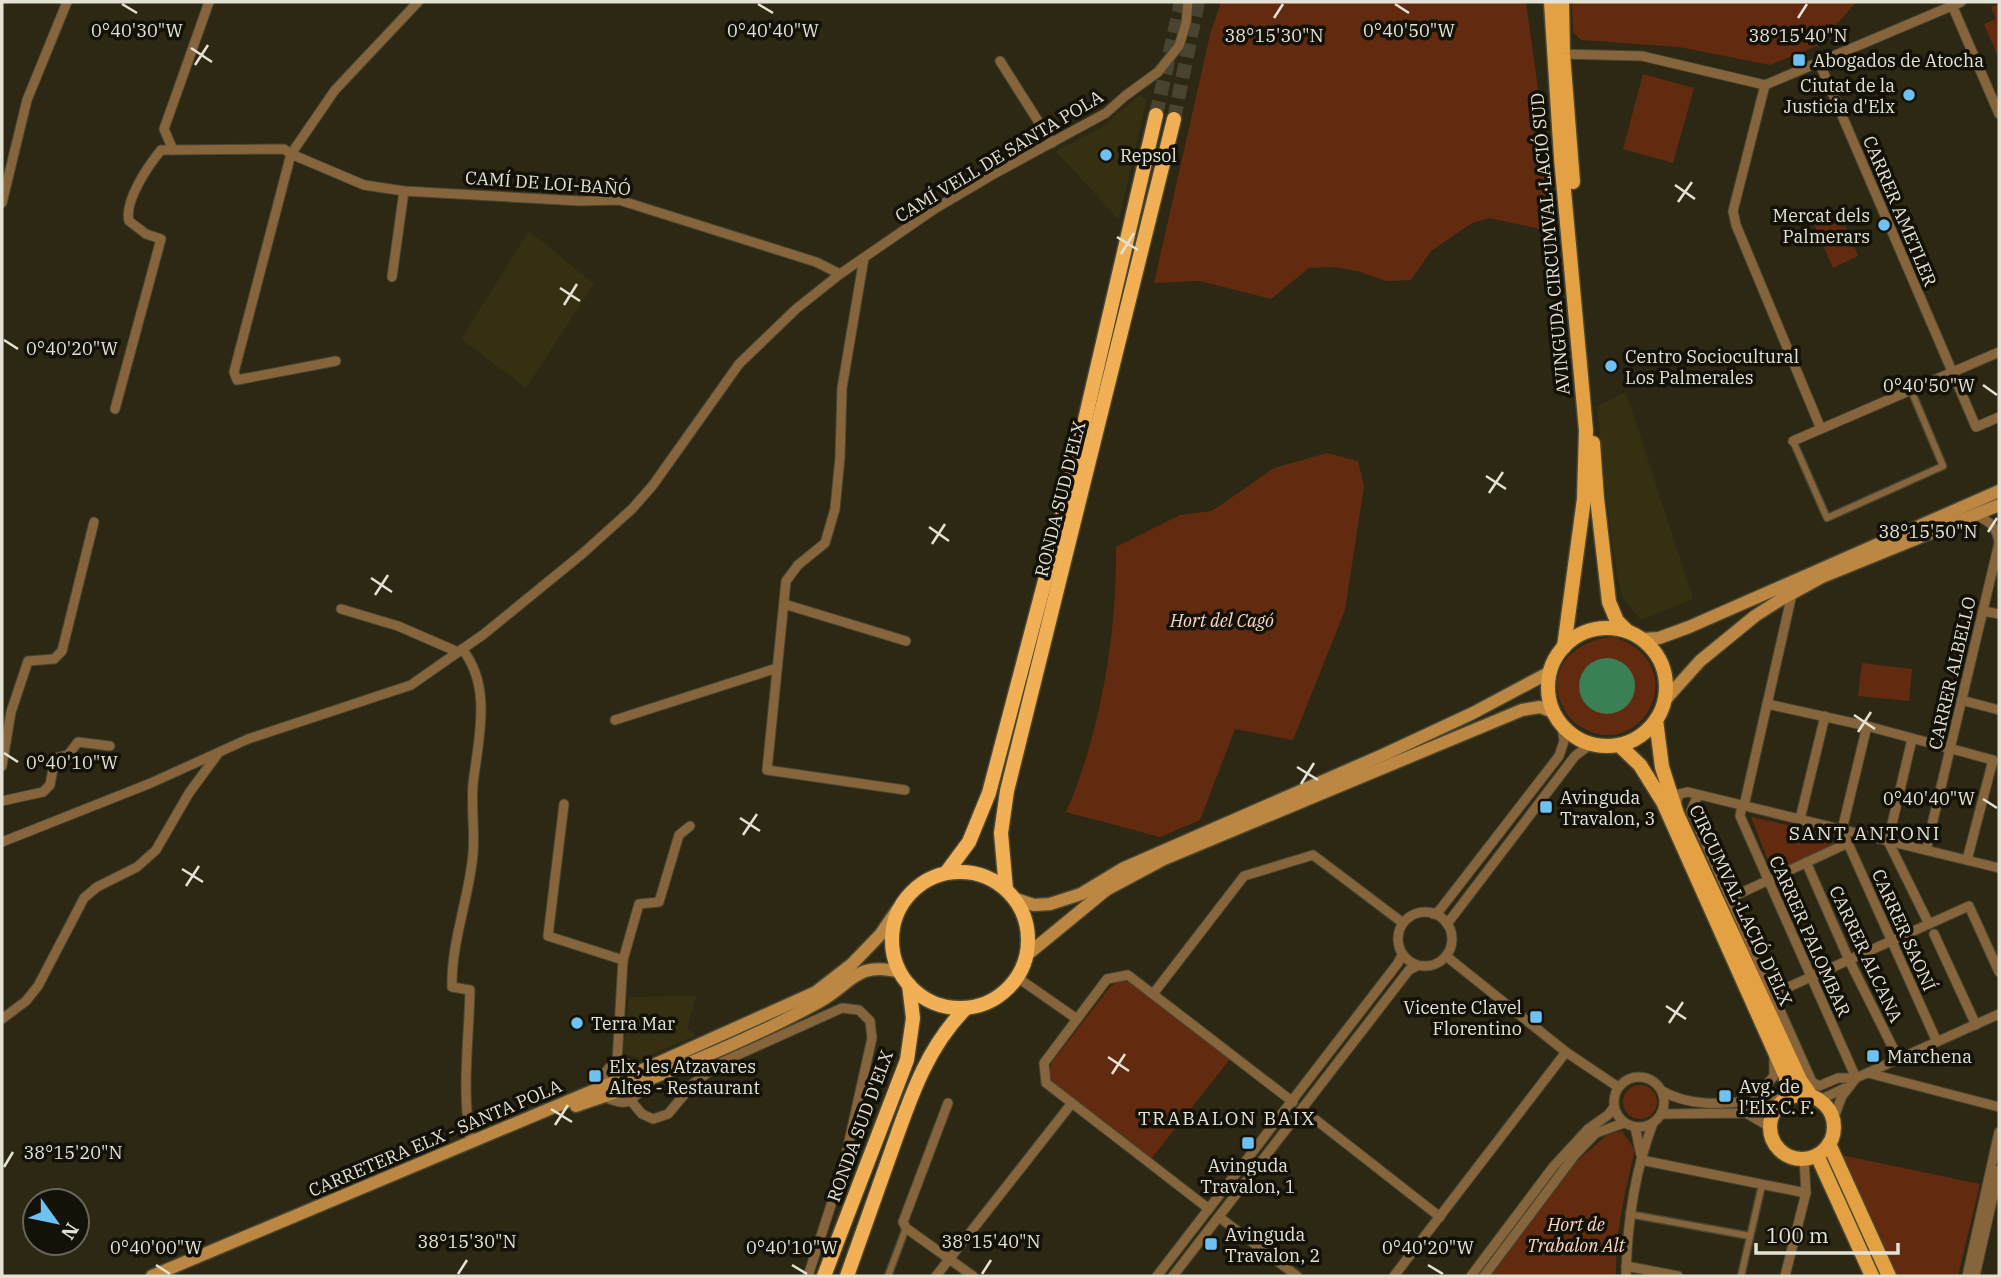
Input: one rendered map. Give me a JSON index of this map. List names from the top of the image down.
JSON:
{
  "streets": {
    "highway": ["RONDA SUD D'ELX"],
    "main road": ["AVINGUDA CIRCUMVAL·LACIÓ SUD", "CIRCUMVAL·LACIÓ D'ELX", "CARRETERA ELX - SANTA POLA"],
    "street": [
      "CAMÍ VELL DE SANTA POLA",
      "CAMÍ DE LOI-BAÑÓ",
      "CARRER AMETLER",
      "CARRER ALBELLO",
      "CARRER SAONÍ",
      "CARRER PALOMBAR",
      "CARRER ALCANA"
    ]
  },
  "crossings": [
    ["CAMÍ VELL DE SANTA POLA", "CAMÍ DE LOI-BAÑÓ"],
    ["RONDA SUD D'ELX", "CARRETERA ELX - SANTA POLA"]
  ],
  "districts": ["SANT ANTONI", "TRABALON BAIX"],
  "parks": ["Hort del Cagó", "Hort de Trabalon Alt"],
  "places": {
    "transit": [
      "Abogados de Atocha",
      "Avinguda Travalon, 3",
      "Vicente Clavel Florentino",
      "Marchena",
      "Elx, les Atzavares Altes - Restaurant",
      "Avg. de l'Elx C. F.",
      "Avinguda Travalon, 1",
      "Avinguda Travalon, 2"
    ],
    "other": [
      "Ciutat de la Justicia d'Elx",
      "Repsol",
      "Mercat dels Palmerars",
      "Centro Sociocultural Los Palmerales",
      "Terra Mar"
    ]
  },
  "scale_bar": "100 m",
  "north": "bottom right",
  "coordinates": [
    "0°40'40\"W",
    "0°40'50\"W",
    "0°40'30\"W",
    "38°15'30\"N",
    "38°15'40\"N",
    "0°40'20\"W",
    "38°15'50\"N",
    "0°40'10\"W",
    "38°15'20\"N",
    "0°40'00\"W"
  ]
}
